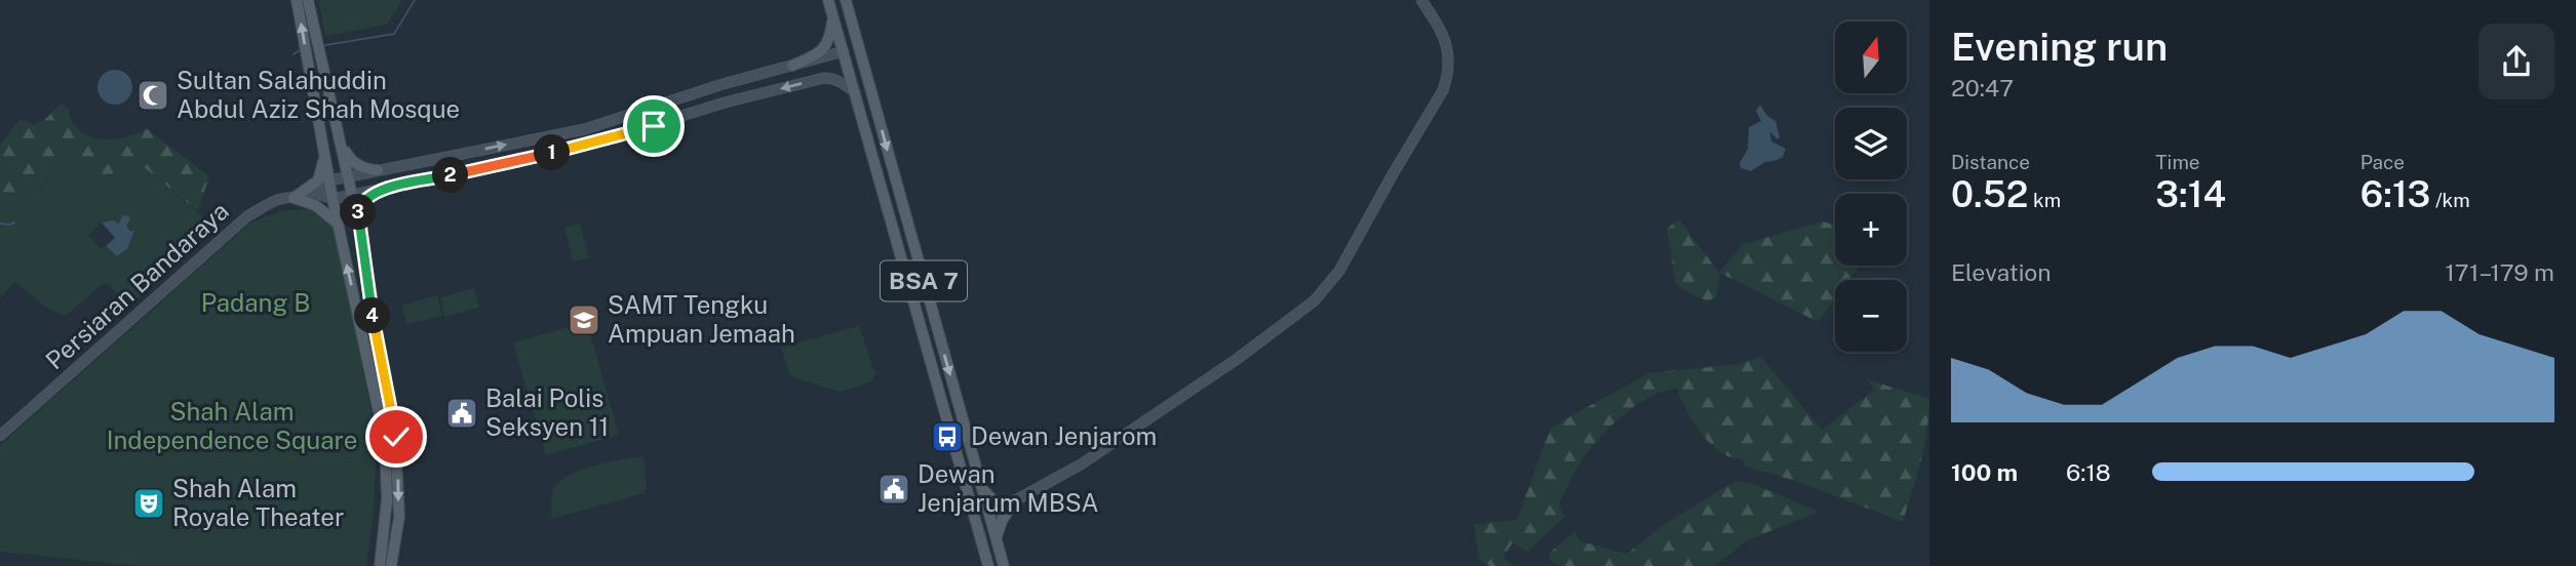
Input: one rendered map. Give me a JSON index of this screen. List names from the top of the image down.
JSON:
{
  "streets": {
    "main road": ["BSA 7", "Persiaran Bandaraya"]
  },
  "parks": ["Padang B", "Shah Alam Independence Square"],
  "places": {
    "mosque": ["Sultan Salahuddin Abdul Aziz Shah Mosque"],
    "school or university": ["SAMT Tengku Ampuan Jemaah"],
    "public building": ["Balai Polis Seksyen 11", "Dewan Jenjarum MBSA"],
    "bus stop": ["Dewan Jenjarom"],
    "theatre": ["Shah Alam Royale Theater"]
  },
  "north": "top",
  "page": {
    "heading": ["Evening run", "20:47"],
    "map_buttons": ["+", "−"],
    "stats": [
      ["Distance", "0.52 km"],
      ["Time", "3:14"],
      ["Pace", "6:13 /km"]
    ],
    "pins": [
      "1",
      "2",
      "3",
      "4"
    ],
    "chart": ["Elevation", "171–179 m"],
    "list": [
      {
        "name": "100 m",
        "note": "6:18"
      }
    ]
  }
}
